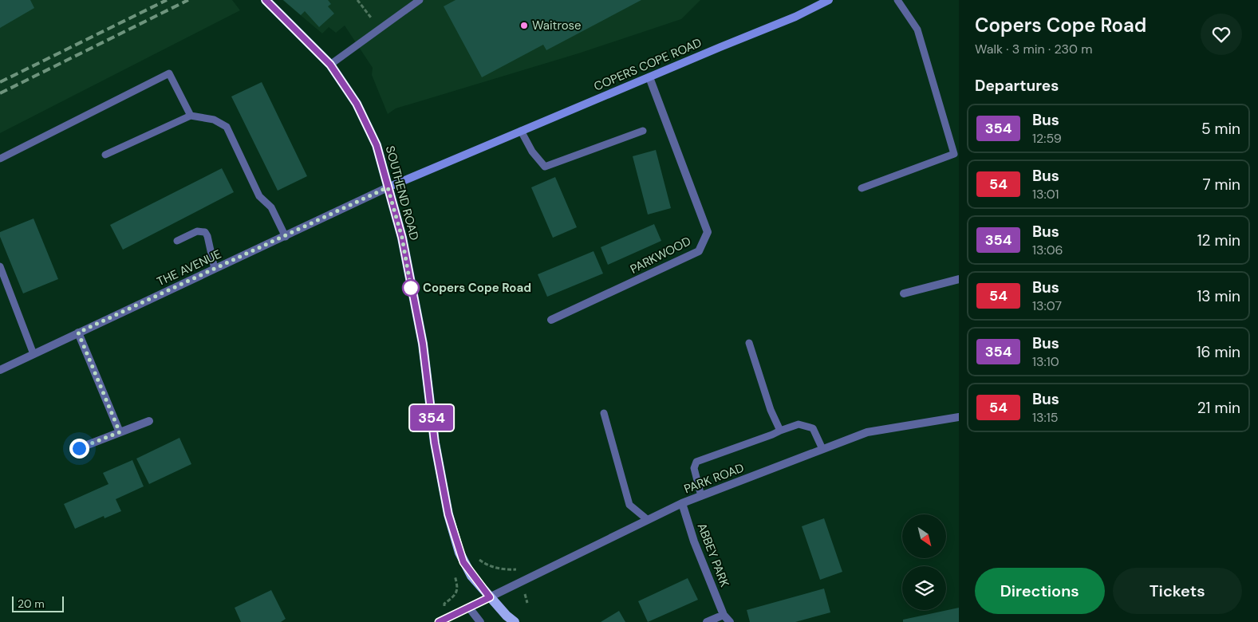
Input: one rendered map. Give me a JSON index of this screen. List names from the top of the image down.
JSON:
{
  "streets": {
    "main road": ["SOUTHEND ROAD"],
    "street": [
      "COPERS COPE ROAD",
      "PARKWOOD",
      "THE AVENUE",
      "PARK ROAD",
      "ABBEY PARK"
    ]
  },
  "crossings": [
    ["COPERS COPE ROAD", "SOUTHEND ROAD"],
    ["COPERS COPE ROAD", "PARKWOOD"],
    ["COPERS COPE ROAD", "THE AVENUE"],
    ["SOUTHEND ROAD", "THE AVENUE"],
    ["SOUTHEND ROAD", "PARK ROAD"],
    ["PARK ROAD", "ABBEY PARK"]
  ],
  "places": ["Waitrose", "Copers Cope Road"],
  "lines": ["bus line 354"],
  "scale_bar": "20 m",
  "north": "bottom right",
  "page": {
    "on_map": "354",
    "heading": [
      ["Copers Cope Road", "Walk · 3 min · 230 m"],
      "Departures"
    ],
    "list": [
      {
        "mark": "354",
        "name": "Bus",
        "note": "12:59",
        "value": "5 min"
      },
      {
        "mark": "54",
        "name": "Bus",
        "note": "13:01",
        "value": "7 min"
      },
      {
        "mark": "354",
        "name": "Bus",
        "note": "13:06",
        "value": "12 min"
      },
      {
        "mark": "54",
        "name": "Bus",
        "note": "13:07",
        "value": "13 min"
      },
      {
        "mark": "354",
        "name": "Bus",
        "note": "13:10",
        "value": "16 min"
      },
      {
        "mark": "54",
        "name": "Bus",
        "note": "13:15",
        "value": "21 min"
      }
    ],
    "buttons": ["Directions", "Tickets"],
    "scale": "20 m"
  }
}
